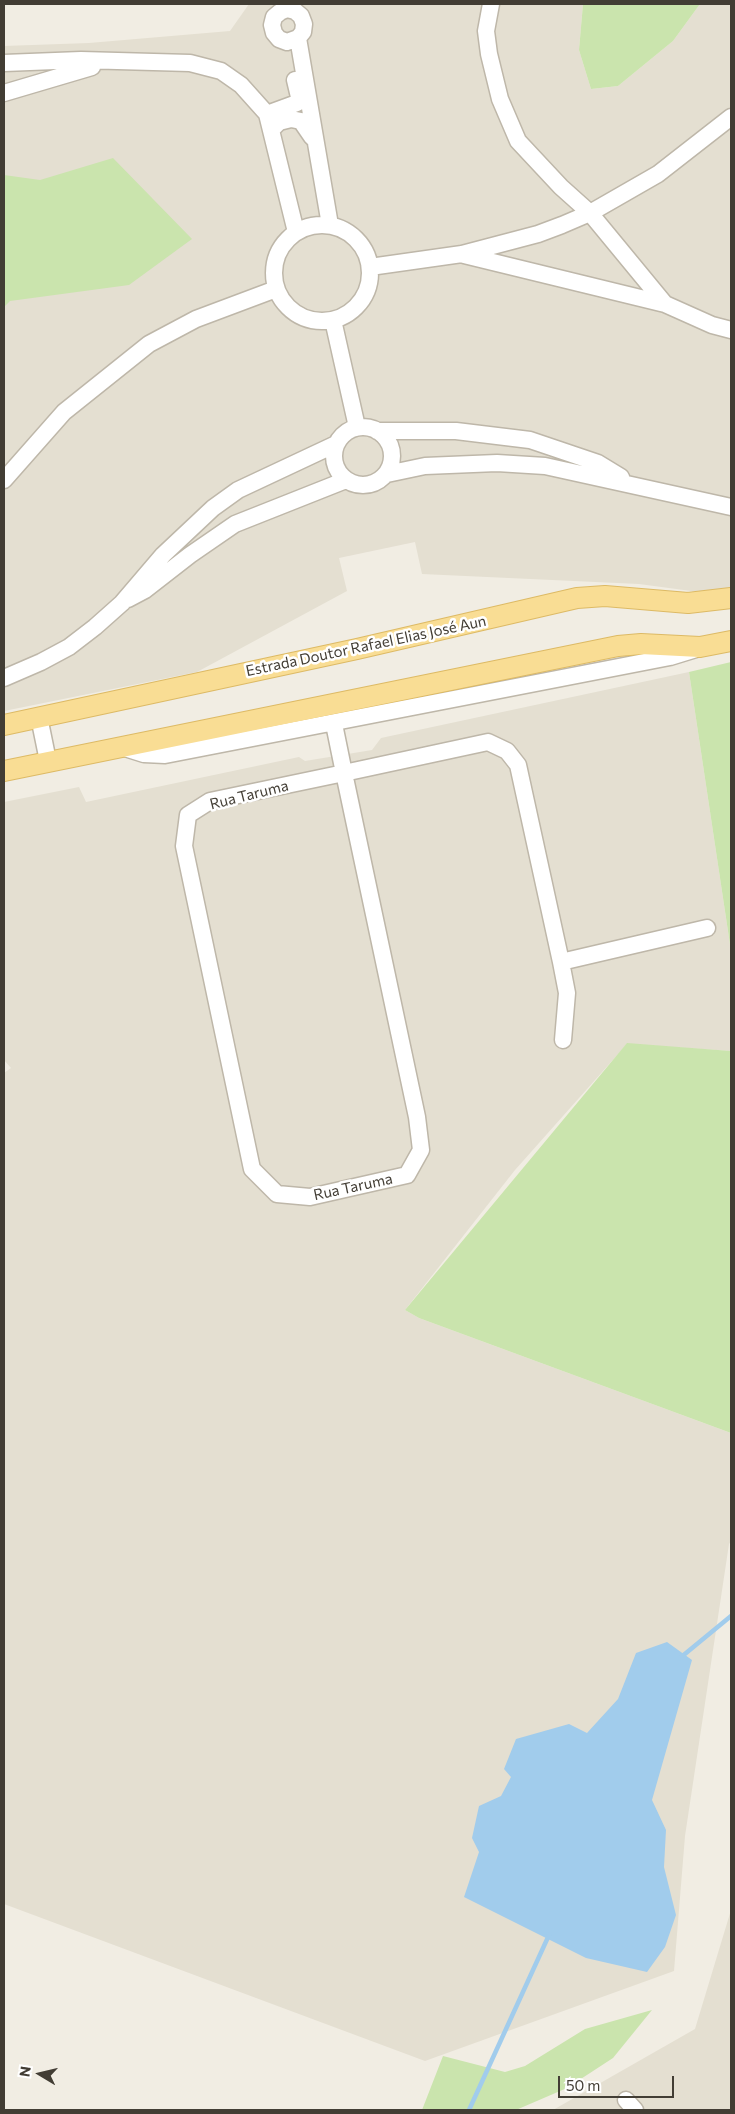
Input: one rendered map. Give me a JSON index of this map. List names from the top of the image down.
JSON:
{
  "streets": {
    "main road": ["Estrada Doutor Rafael Elias José Aun"],
    "street": ["Rua Taruma"]
  },
  "scale_bar": "50 m",
  "north": "left"
}
